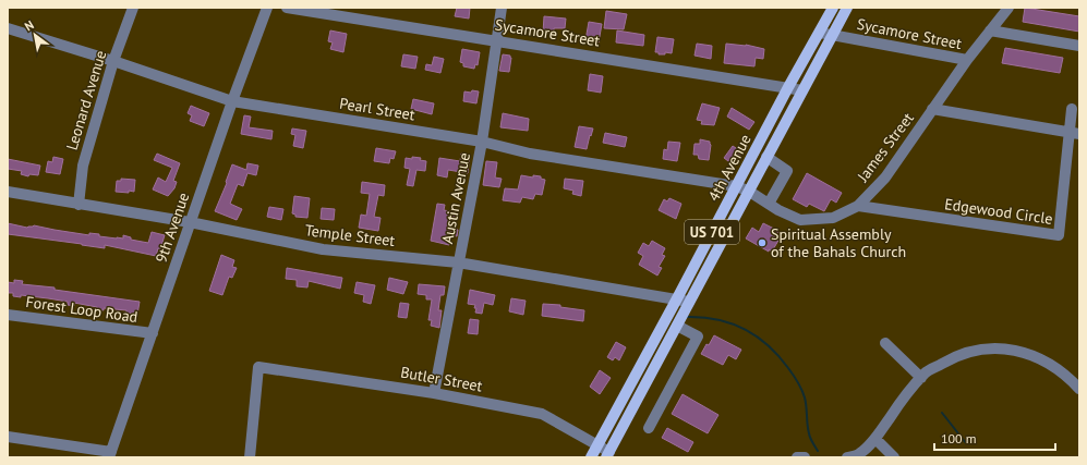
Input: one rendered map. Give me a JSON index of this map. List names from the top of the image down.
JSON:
{
  "streets": {
    "main road": ["4th Avenue", "US 701"],
    "street": [
      "Sycamore Street",
      "Leonard Avenue",
      "Pearl Street",
      "James Street",
      "Austin Avenue",
      "Edgewood Circle",
      "9th Avenue",
      "Temple Street",
      "Forest Loop Road",
      "Butler Street"
    ]
  },
  "crossings": [
    ["Sycamore Street", "James Street"],
    ["Sycamore Street", "4th Avenue"],
    ["Sycamore Street", "Austin Avenue"],
    ["Leonard Avenue", "Pearl Street"],
    ["Leonard Avenue", "Temple Street"],
    ["Pearl Street", "James Street"],
    ["Pearl Street", "4th Avenue"],
    ["Pearl Street", "Austin Avenue"],
    ["Pearl Street", "9th Avenue"],
    ["James Street", "4th Avenue"],
    ["James Street", "Edgewood Circle"],
    ["4th Avenue", "Temple Street"],
    ["4th Avenue", "Butler Street"],
    ["Austin Avenue", "Temple Street"],
    ["Austin Avenue", "Butler Street"],
    ["9th Avenue", "Temple Street"],
    ["9th Avenue", "Forest Loop Road"]
  ],
  "places": ["Spiritual Assembly of the Bahals Church"],
  "scale_bar": "100 m",
  "north": "top left"
}
